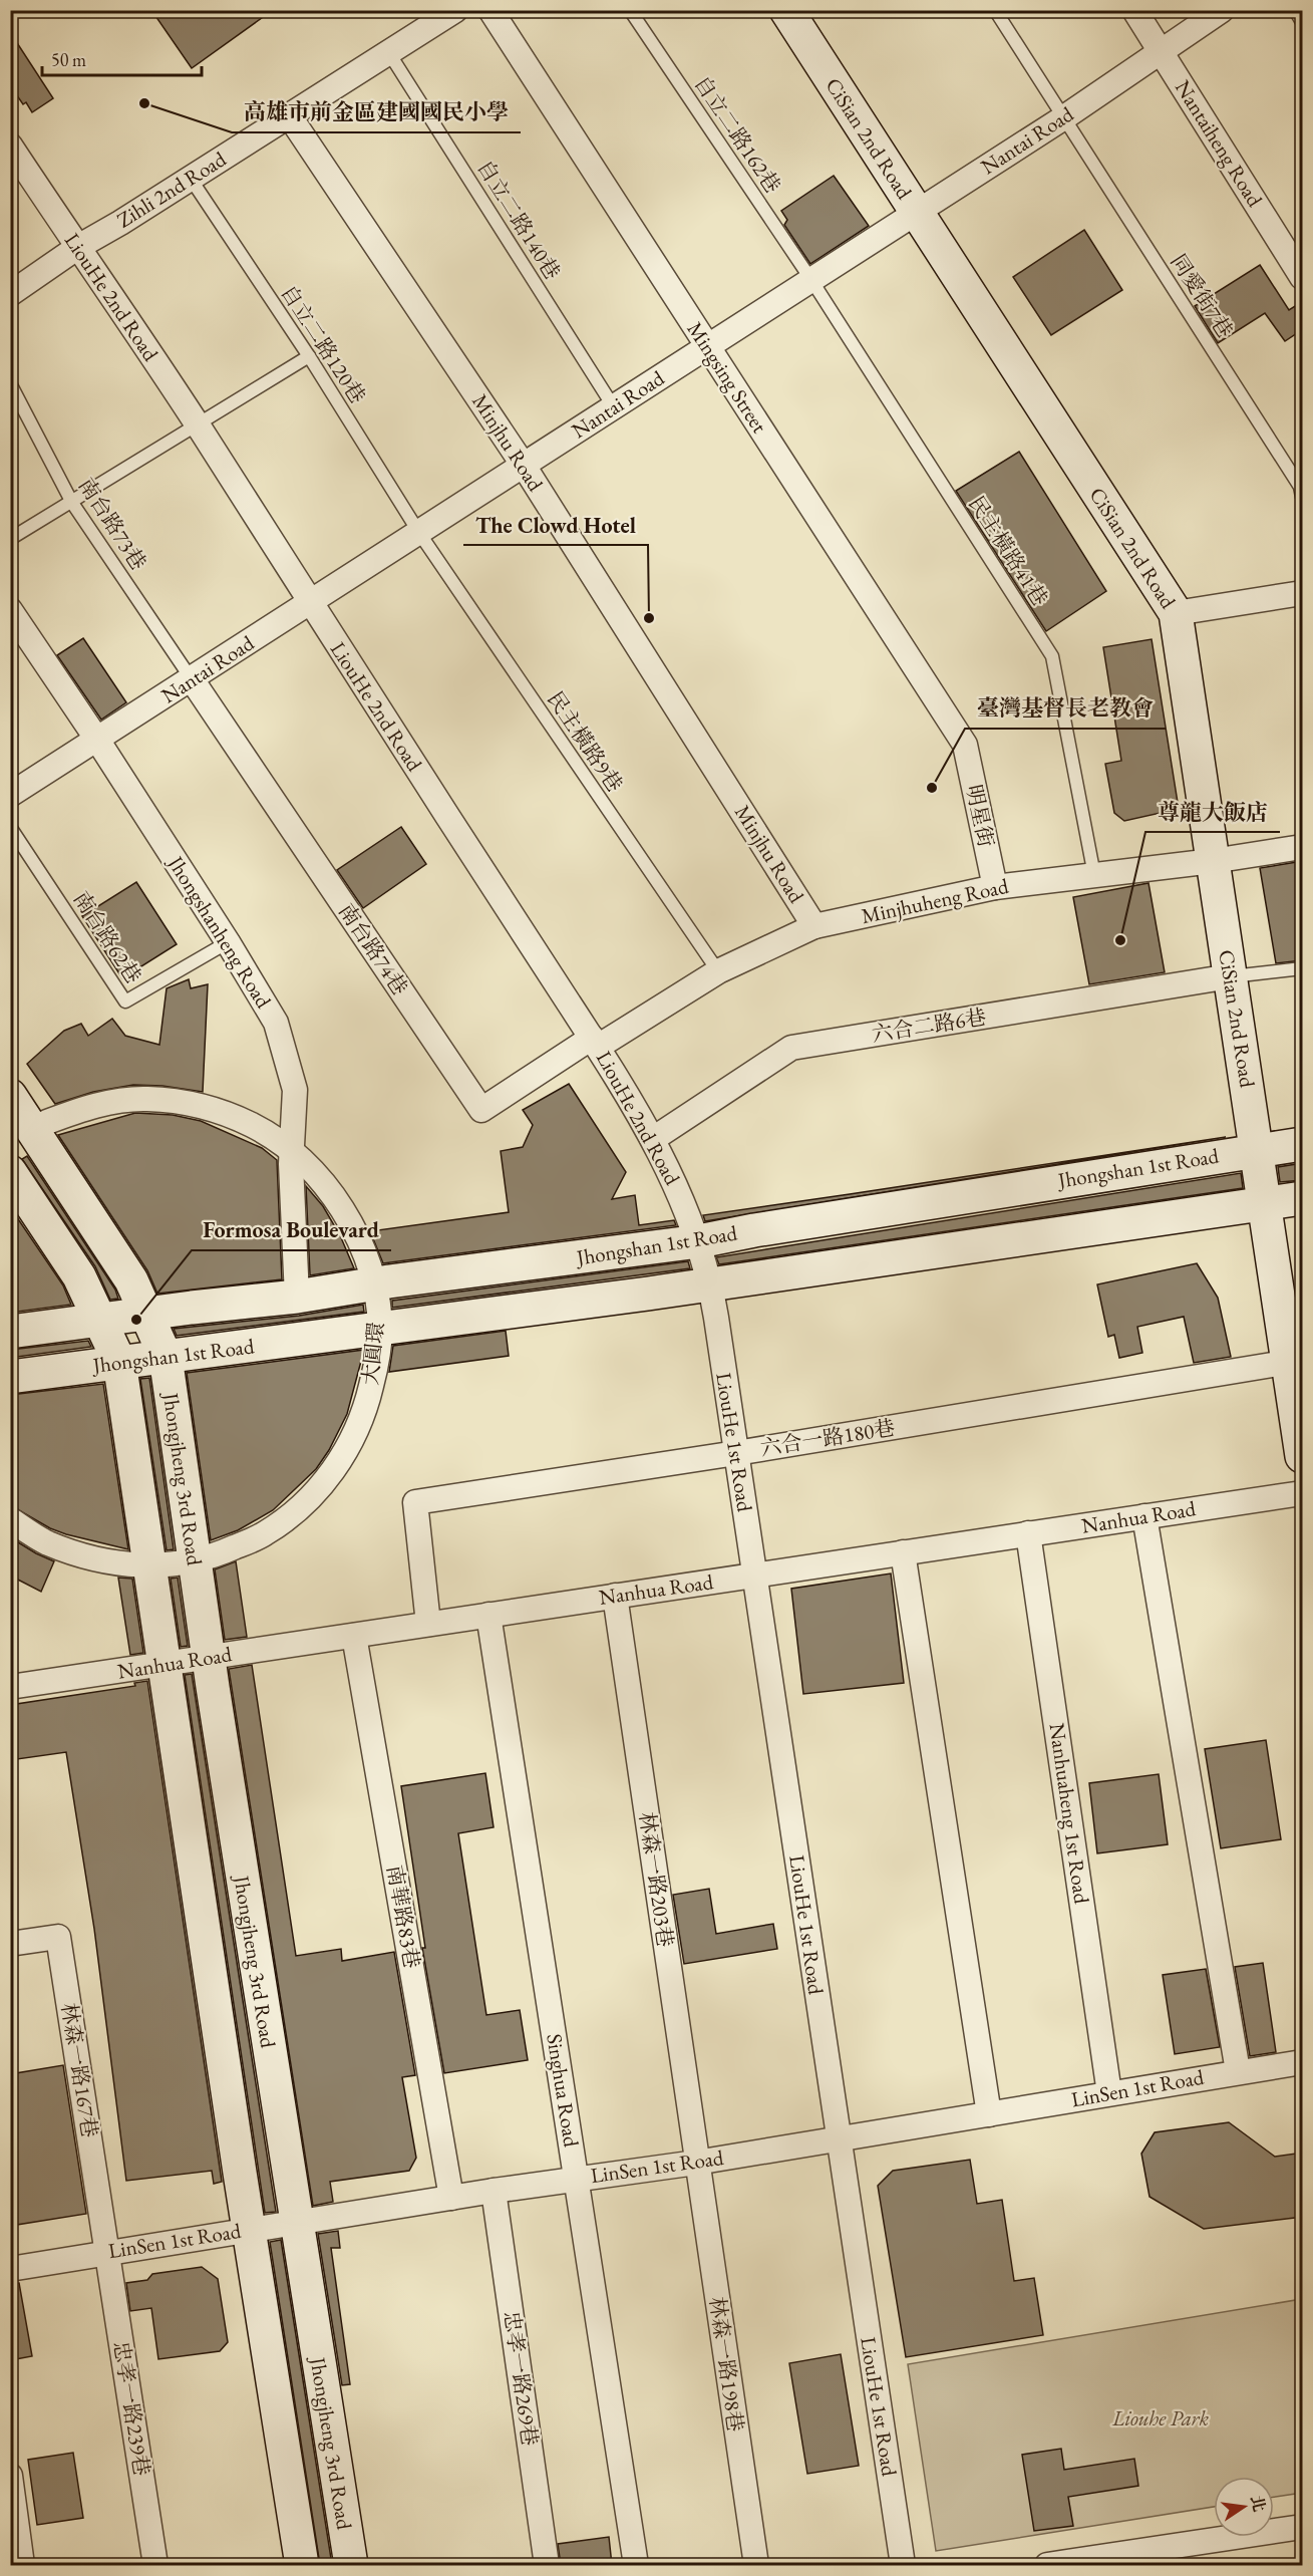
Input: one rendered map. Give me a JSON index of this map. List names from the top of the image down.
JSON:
{
  "streets": {
    "street": [
      "CiSian 2nd Road",
      "Nantai Road",
      "Nantaiheng Road",
      "Zihli 2nd Road",
      "LiouHe 2nd Road",
      "Mingsing Street",
      "Minjhu Road",
      "明星街",
      "Minjhuheng Road",
      "Jhongshanheng Road",
      "南台路74巷",
      "六合二路6巷",
      "Jhongshan 1st Road",
      "大圓環",
      "六合一路180巷",
      "LiouHe 1st Road",
      "Jhongjheng 3rd Road",
      "Nanhua Road",
      "Nanhuaheng 1st Road",
      "林森一路203巷",
      "南華路83巷",
      "林森一路167巷",
      "LinSen 1st Road",
      "Singhua Road",
      "林森一路198巷",
      "忠孝一路269巷",
      "忠孝一路239巷"
    ],
    "lane": [
      "自立二路162巷",
      "自立二路140巷",
      "同愛街7巷",
      "自立二路120巷",
      "南台路73巷",
      "民主橫路41巷",
      "民主橫路9巷",
      "南台路62巷"
    ]
  },
  "crossings": [
    ["自立二路162巷", "Nantai Road"],
    ["自立二路162巷", "民主橫路41巷"],
    ["CiSian 2nd Road", "Nantai Road"],
    ["CiSian 2nd Road", "Minjhuheng Road"],
    ["CiSian 2nd Road", "六合二路6巷"],
    ["CiSian 2nd Road", "Jhongshan 1st Road"],
    ["CiSian 2nd Road", "六合一路180巷"],
    ["Nantai Road", "Nantaiheng Road"],
    ["Nantai Road", "自立二路140巷"],
    ["Nantai Road", "同愛街7巷"],
    ["Nantai Road", "LiouHe 2nd Road"],
    ["Nantai Road", "自立二路120巷"],
    ["Nantai Road", "Mingsing Street"],
    ["Nantai Road", "Minjhu Road"],
    ["Nantai Road", "南台路73巷"],
    ["Nantai Road", "民主橫路41巷"],
    ["Nantai Road", "民主橫路9巷"],
    ["Nantai Road", "明星街"],
    ["Nantai Road", "Jhongshanheng Road"],
    ["Nantai Road", "南台路74巷"],
    ["Zihli 2nd Road", "自立二路140巷"],
    ["Zihli 2nd Road", "LiouHe 2nd Road"],
    ["Zihli 2nd Road", "自立二路120巷"],
    ["Zihli 2nd Road", "Minjhu Road"],
    ["LiouHe 2nd Road", "Minjhuheng Road"],
    ["LiouHe 2nd Road", "南台路74巷"],
    ["LiouHe 2nd Road", "六合二路6巷"],
    ["LiouHe 2nd Road", "Jhongshan 1st Road"],
    ["LiouHe 2nd Road", "LiouHe 1st Road"],
    ["自立二路120巷", "民主橫路9巷"],
    ["Mingsing Street", "明星街"],
    ["Minjhu Road", "Minjhuheng Road"],
    ["南台路73巷", "南台路74巷"],
    ["民主橫路41巷", "Minjhuheng Road"],
    ["民主橫路9巷", "Minjhuheng Road"],
    ["明星街", "Minjhuheng Road"],
    ["Minjhuheng Road", "南台路74巷"],
    ["Jhongshanheng Road", "南台路62巷"],
    ["Jhongshanheng Road", "Jhongshan 1st Road"],
    ["Jhongshanheng Road", "大圓環"],
    ["Jhongshan 1st Road", "大圓環"],
    ["Jhongshan 1st Road", "LiouHe 1st Road"],
    ["Jhongshan 1st Road", "Jhongjheng 3rd Road"],
    ["大圓環", "Jhongjheng 3rd Road"],
    ["六合一路180巷", "LiouHe 1st Road"],
    ["六合一路180巷", "Nanhua Road"],
    ["LiouHe 1st Road", "Nanhua Road"],
    ["LiouHe 1st Road", "LinSen 1st Road"],
    ["Jhongjheng 3rd Road", "Nanhua Road"],
    ["Jhongjheng 3rd Road", "LinSen 1st Road"],
    ["Nanhua Road", "Nanhuaheng 1st Road"],
    ["Nanhua Road", "林森一路203巷"],
    ["Nanhua Road", "南華路83巷"],
    ["Nanhua Road", "Singhua Road"],
    ["Nanhuaheng 1st Road", "LinSen 1st Road"],
    ["林森一路203巷", "LinSen 1st Road"],
    ["林森一路203巷", "林森一路198巷"],
    ["南華路83巷", "LinSen 1st Road"],
    ["林森一路167巷", "LinSen 1st Road"],
    ["林森一路167巷", "忠孝一路239巷"],
    ["LinSen 1st Road", "Singhua Road"],
    ["LinSen 1st Road", "林森一路198巷"],
    ["LinSen 1st Road", "忠孝一路269巷"],
    ["LinSen 1st Road", "忠孝一路239巷"]
  ],
  "parks": ["Liouhe Park"],
  "places": [
    "高雄市前金區建國國民小學",
    "The Clowd Hotel",
    "臺灣基督長老教會",
    "尊龍大飯店",
    "Formosa Boulevard"
  ],
  "scale_bar": "50 m",
  "north": "right"
}
